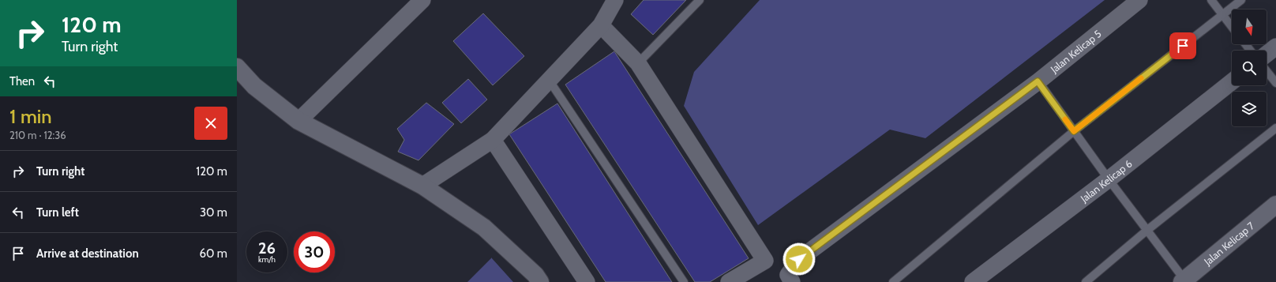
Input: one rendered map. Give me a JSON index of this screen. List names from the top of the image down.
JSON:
{
  "streets": {
    "street": ["Jalan Kelicap 5", "Jalan Kelicap 6", "Jalan Kelicap 7"]
  },
  "north": "bottom",
  "page": {
    "turn": ["120 m", "Turn right"],
    "then": "Then",
    "heading": ["1 min", "210 m · 12:36"],
    "list": [
      {
        "name": "Turn right",
        "value": "120 m"
      },
      {
        "name": "Turn left",
        "value": "30 m"
      },
      {
        "name": "Arrive at destination",
        "value": "60 m"
      }
    ],
    "speed": "26 km/h",
    "limit": "30"
  }
}
